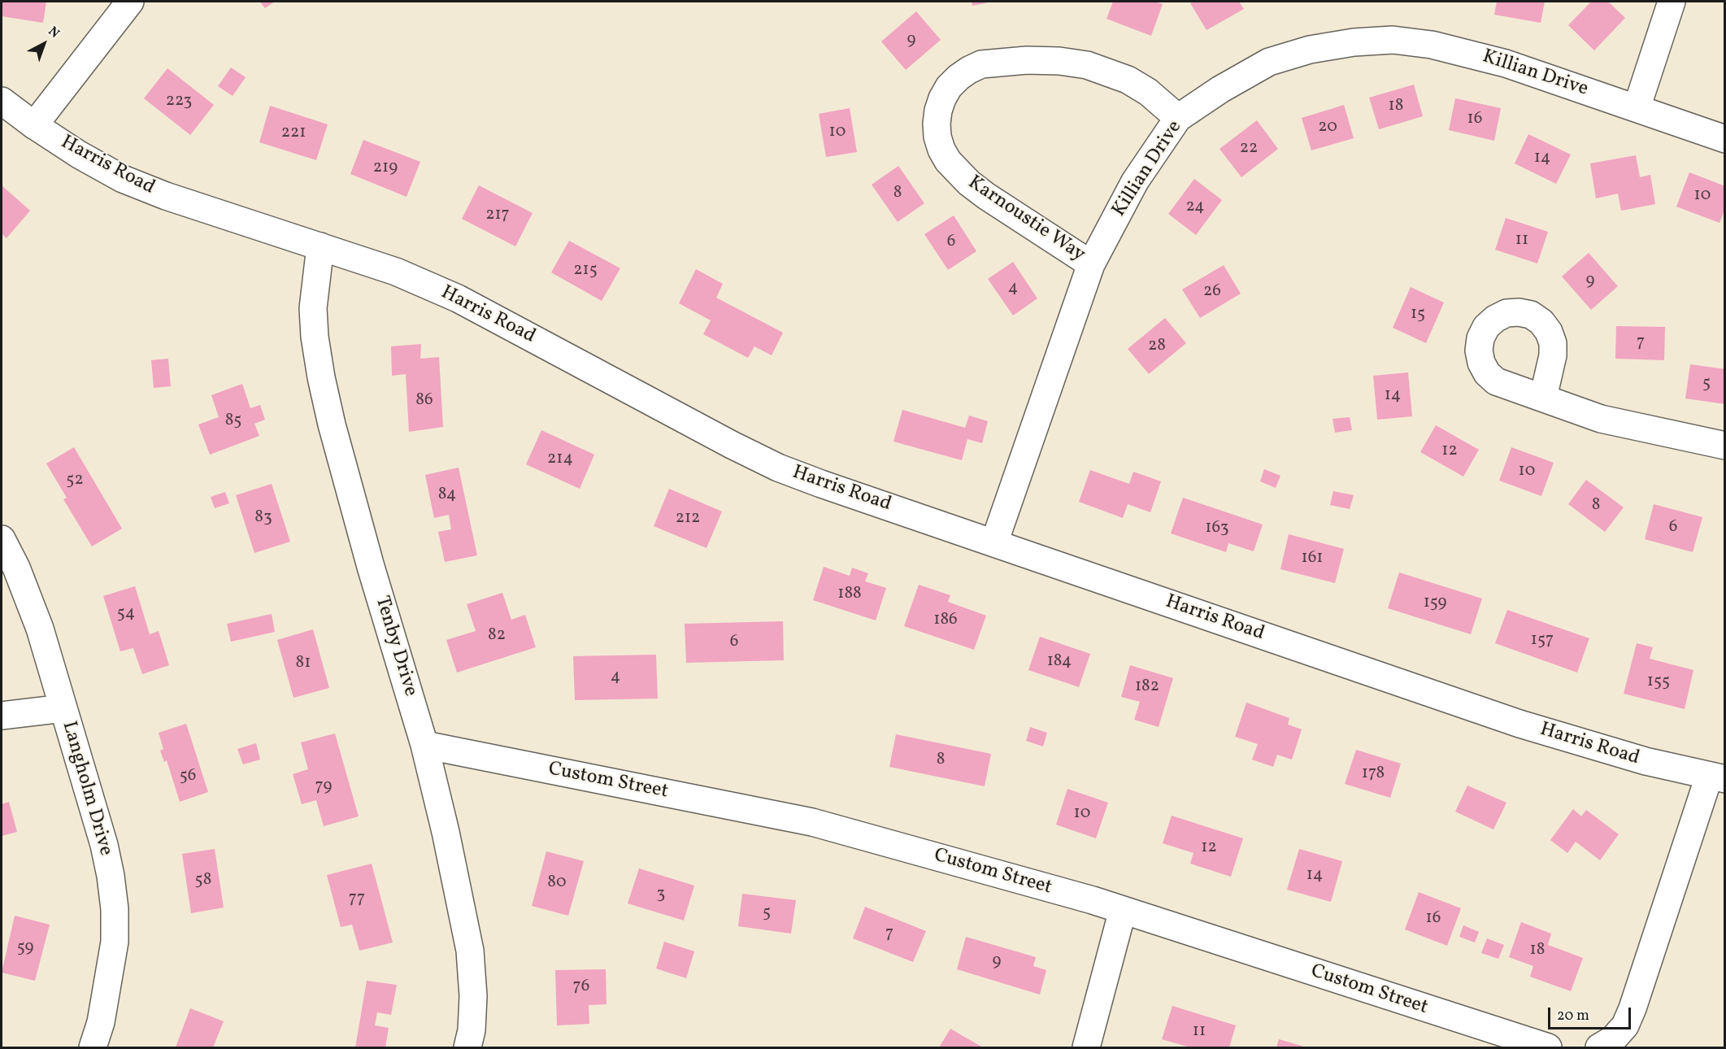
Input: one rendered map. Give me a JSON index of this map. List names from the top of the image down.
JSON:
{
  "streets": {
    "street": [
      "Killian Drive",
      "Harris Road",
      "Karnoustie Way",
      "Tenby Drive",
      "Custom Street",
      "Langholm Drive"
    ]
  },
  "crossings": [
    ["Killian Drive", "Harris Road"],
    ["Killian Drive", "Karnoustie Way"],
    ["Harris Road", "Tenby Drive"],
    ["Tenby Drive", "Custom Street"]
  ],
  "house_numbers": [
    "9",
    "223",
    "18",
    "16",
    "20",
    "10",
    "221",
    "22",
    "14",
    "219",
    "8",
    "10",
    "24",
    "217",
    "11",
    "6",
    "215",
    "9",
    "4",
    "26",
    "15",
    "7",
    "28",
    "5",
    "14",
    "86",
    "85",
    "12",
    "214",
    "10",
    "52",
    "84",
    "8",
    "83",
    "212",
    "6",
    "163",
    "161",
    "188",
    "159",
    "54",
    "186",
    "82",
    "157",
    "6",
    "184",
    "81",
    "4",
    "155",
    "182",
    "8",
    "178",
    "56",
    "79",
    "10",
    "12",
    "14",
    "58",
    "80",
    "3",
    "77",
    "5",
    "16",
    "7",
    "59",
    "18",
    "9",
    "76",
    "11"
  ],
  "scale_bar": "20 m",
  "north": "top right"
}
